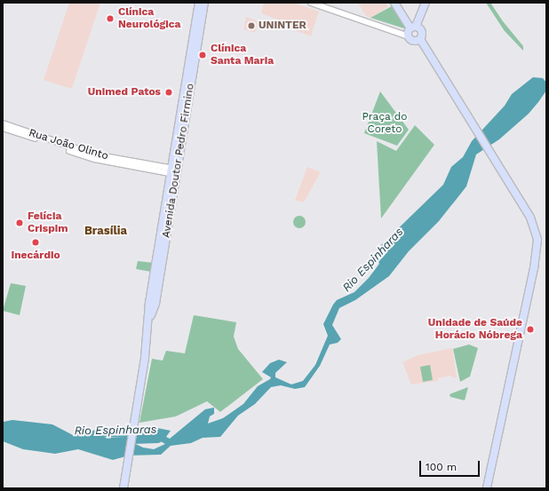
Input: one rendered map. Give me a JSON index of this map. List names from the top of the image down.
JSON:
{
  "streets": {
    "main road": ["Avenida Doutor Pedro Firmino"],
    "street": ["Rua João Olinto"]
  },
  "crossings": [
    ["Rua João Olinto", "Avenida Doutor Pedro Firmino"]
  ],
  "districts": ["Brasília"],
  "water": ["Rio Espinharas"],
  "parks": ["Praça do Coreto"],
  "places": [
    "Clínica Neurológica",
    "UNINTER",
    "Clínica Santa Maria",
    "Unimed Patos",
    "Felícia Crispim",
    "Inecárdio",
    "Unidade de Saúde Horácio Nóbrega"
  ],
  "scale_bar": "100 m"
}
